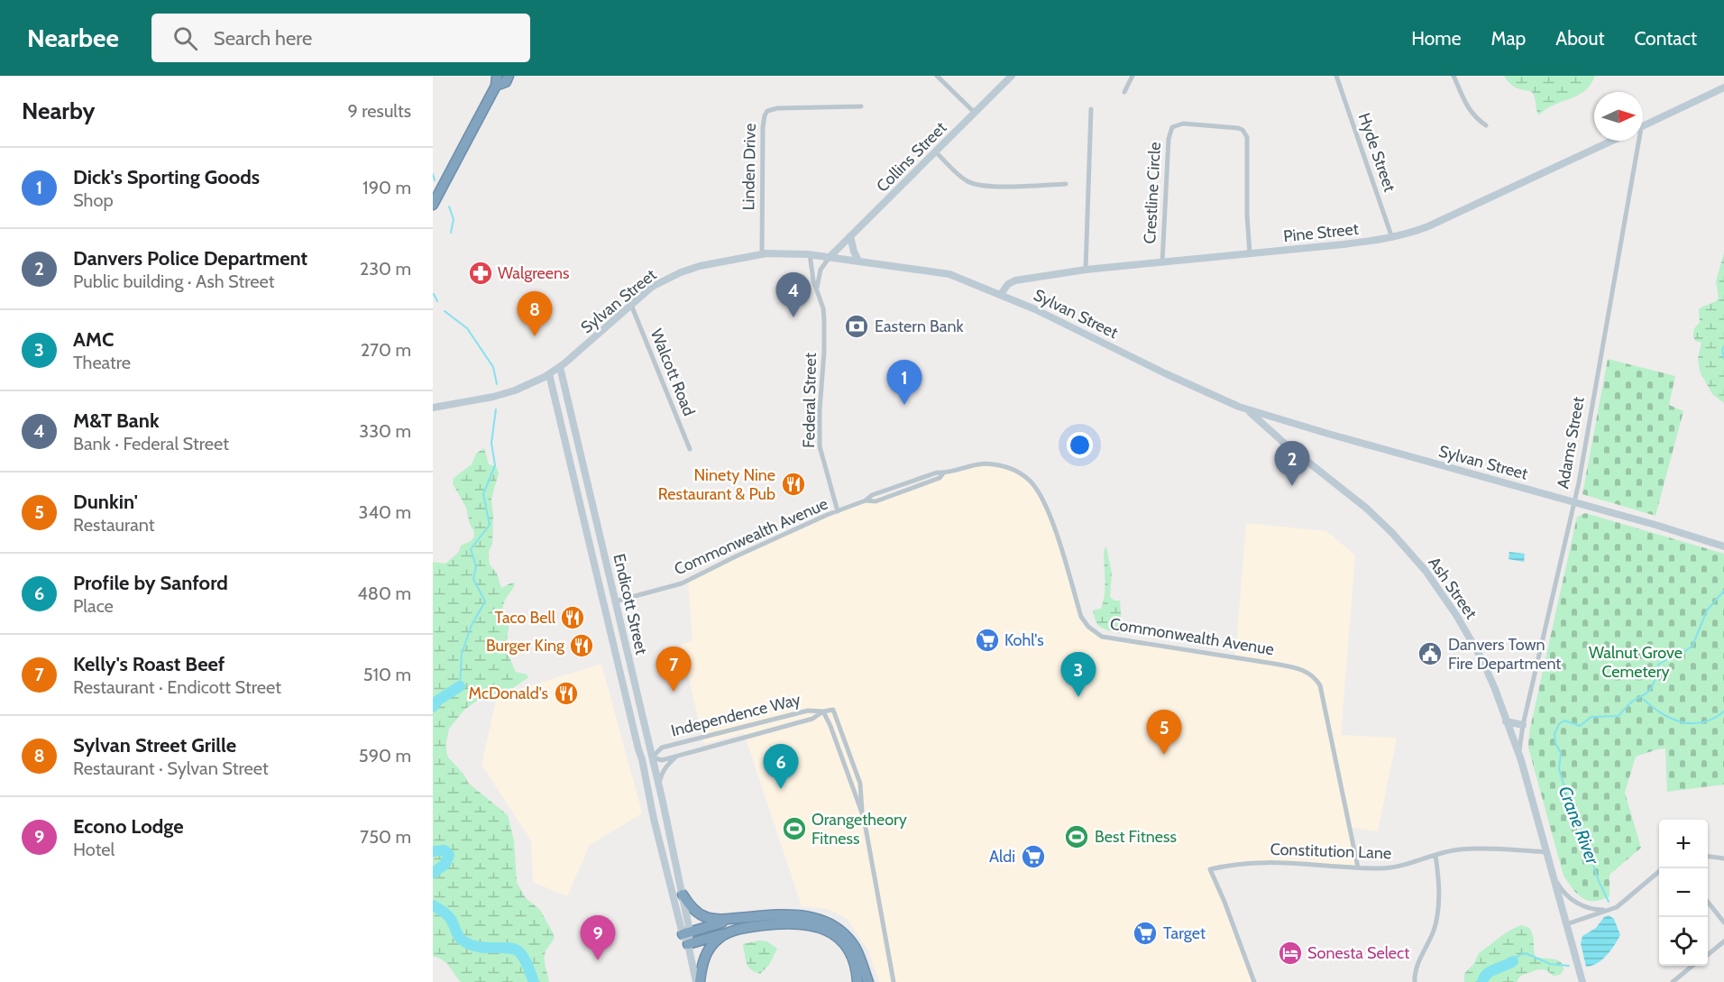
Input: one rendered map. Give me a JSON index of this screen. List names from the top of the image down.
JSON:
{
  "streets": {
    "main road": [
      "Collins Street",
      "Pine Street",
      "Sylvan Street",
      "Ash Street",
      "Endicott Street"
    ],
    "street": [
      "Hyde Street",
      "Linden Drive",
      "Crestline Circle",
      "Walcott Road",
      "Federal Street",
      "Adams Street",
      "Commonwealth Avenue",
      "Independence Way",
      "Constitution Lane"
    ]
  },
  "crossings": [
    ["Hyde Street", "Pine Street"],
    ["Collins Street", "Sylvan Street"],
    ["Linden Drive", "Sylvan Street"],
    ["Crestline Circle", "Pine Street"],
    ["Pine Street", "Sylvan Street"],
    ["Sylvan Street", "Walcott Road"],
    ["Sylvan Street", "Federal Street"],
    ["Sylvan Street", "Adams Street"],
    ["Sylvan Street", "Ash Street"],
    ["Sylvan Street", "Endicott Street"],
    ["Federal Street", "Commonwealth Avenue"],
    ["Adams Street", "Ash Street"],
    ["Commonwealth Avenue", "Endicott Street"],
    ["Commonwealth Avenue", "Constitution Lane"],
    ["Ash Street", "Constitution Lane"],
    ["Endicott Street", "Independence Way"]
  ],
  "water": ["Crane River"],
  "parks": ["Walnut Grove Cemetery"],
  "places": {
    "pharmacy": ["Walgreens"],
    "bank": ["Eastern Bank"],
    "restaurant": [
      "Ninety Nine Restaurant & Pub",
      "Taco Bell",
      "Burger King",
      "McDonald's"
    ],
    "supermarket": ["Kohl's", "Aldi", "Target"],
    "public building": ["Danvers Town Fire Department"],
    "sports": ["Orangetheory Fitness", "Best Fitness"],
    "hotel": ["Sonesta Select"]
  },
  "north": "right",
  "page": {
    "header": "Nearbee",
    "search": "Search here",
    "nav": [
      "Home",
      "Map",
      "About",
      "Contact"
    ],
    "heading": ["Nearby", "9 results"],
    "list": [
      {
        "mark": "1",
        "name": "Dick's Sporting Goods",
        "note": "Shop",
        "value": "190 m"
      },
      {
        "mark": "2",
        "name": "Danvers Police Department",
        "note": "Public building · Ash Street",
        "value": "230 m"
      },
      {
        "mark": "3",
        "name": "AMC",
        "note": "Theatre",
        "value": "270 m"
      },
      {
        "mark": "4",
        "name": "M&T Bank",
        "note": "Bank · Federal Street",
        "value": "330 m"
      },
      {
        "mark": "5",
        "name": "Dunkin'",
        "note": "Restaurant",
        "value": "340 m"
      },
      {
        "mark": "6",
        "name": "Profile by Sanford",
        "note": "Place",
        "value": "480 m"
      },
      {
        "mark": "7",
        "name": "Kelly's Roast Beef",
        "note": "Restaurant · Endicott Street",
        "value": "510 m"
      },
      {
        "mark": "8",
        "name": "Sylvan Street Grille",
        "note": "Restaurant · Sylvan Street",
        "value": "590 m"
      },
      {
        "mark": "9",
        "name": "Econo Lodge",
        "note": "Hotel",
        "value": "750 m"
      }
    ],
    "pins": [
      "4",
      "8",
      "1",
      "2",
      "7",
      "3",
      "5",
      "6",
      "9"
    ],
    "map_buttons": ["+", "−"]
  }
}
